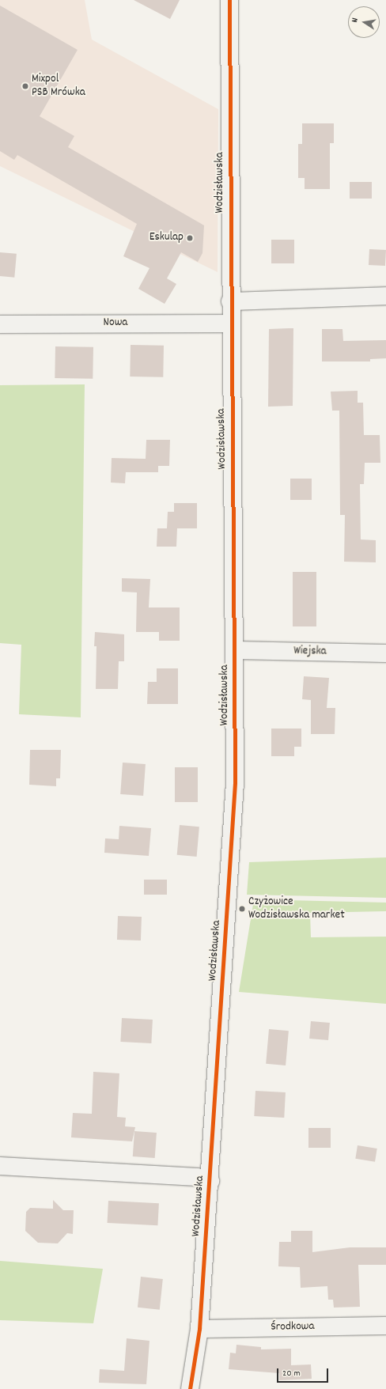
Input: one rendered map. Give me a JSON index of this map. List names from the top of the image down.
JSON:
{
  "streets": {
    "street": [
      "Wodzisławska",
      "Nowa",
      "Wiejska",
      "Środkowa"
    ]
  },
  "crossings": [
    ["Wodzisławska", "Nowa"],
    ["Wodzisławska", "Wiejska"],
    ["Wodzisławska", "Środkowa"]
  ],
  "places": ["Mixpol PSB Mrówka", "Eskulap", "Czyżowice Wodzisławska market"],
  "scale_bar": "20 m",
  "north": "left"
}
